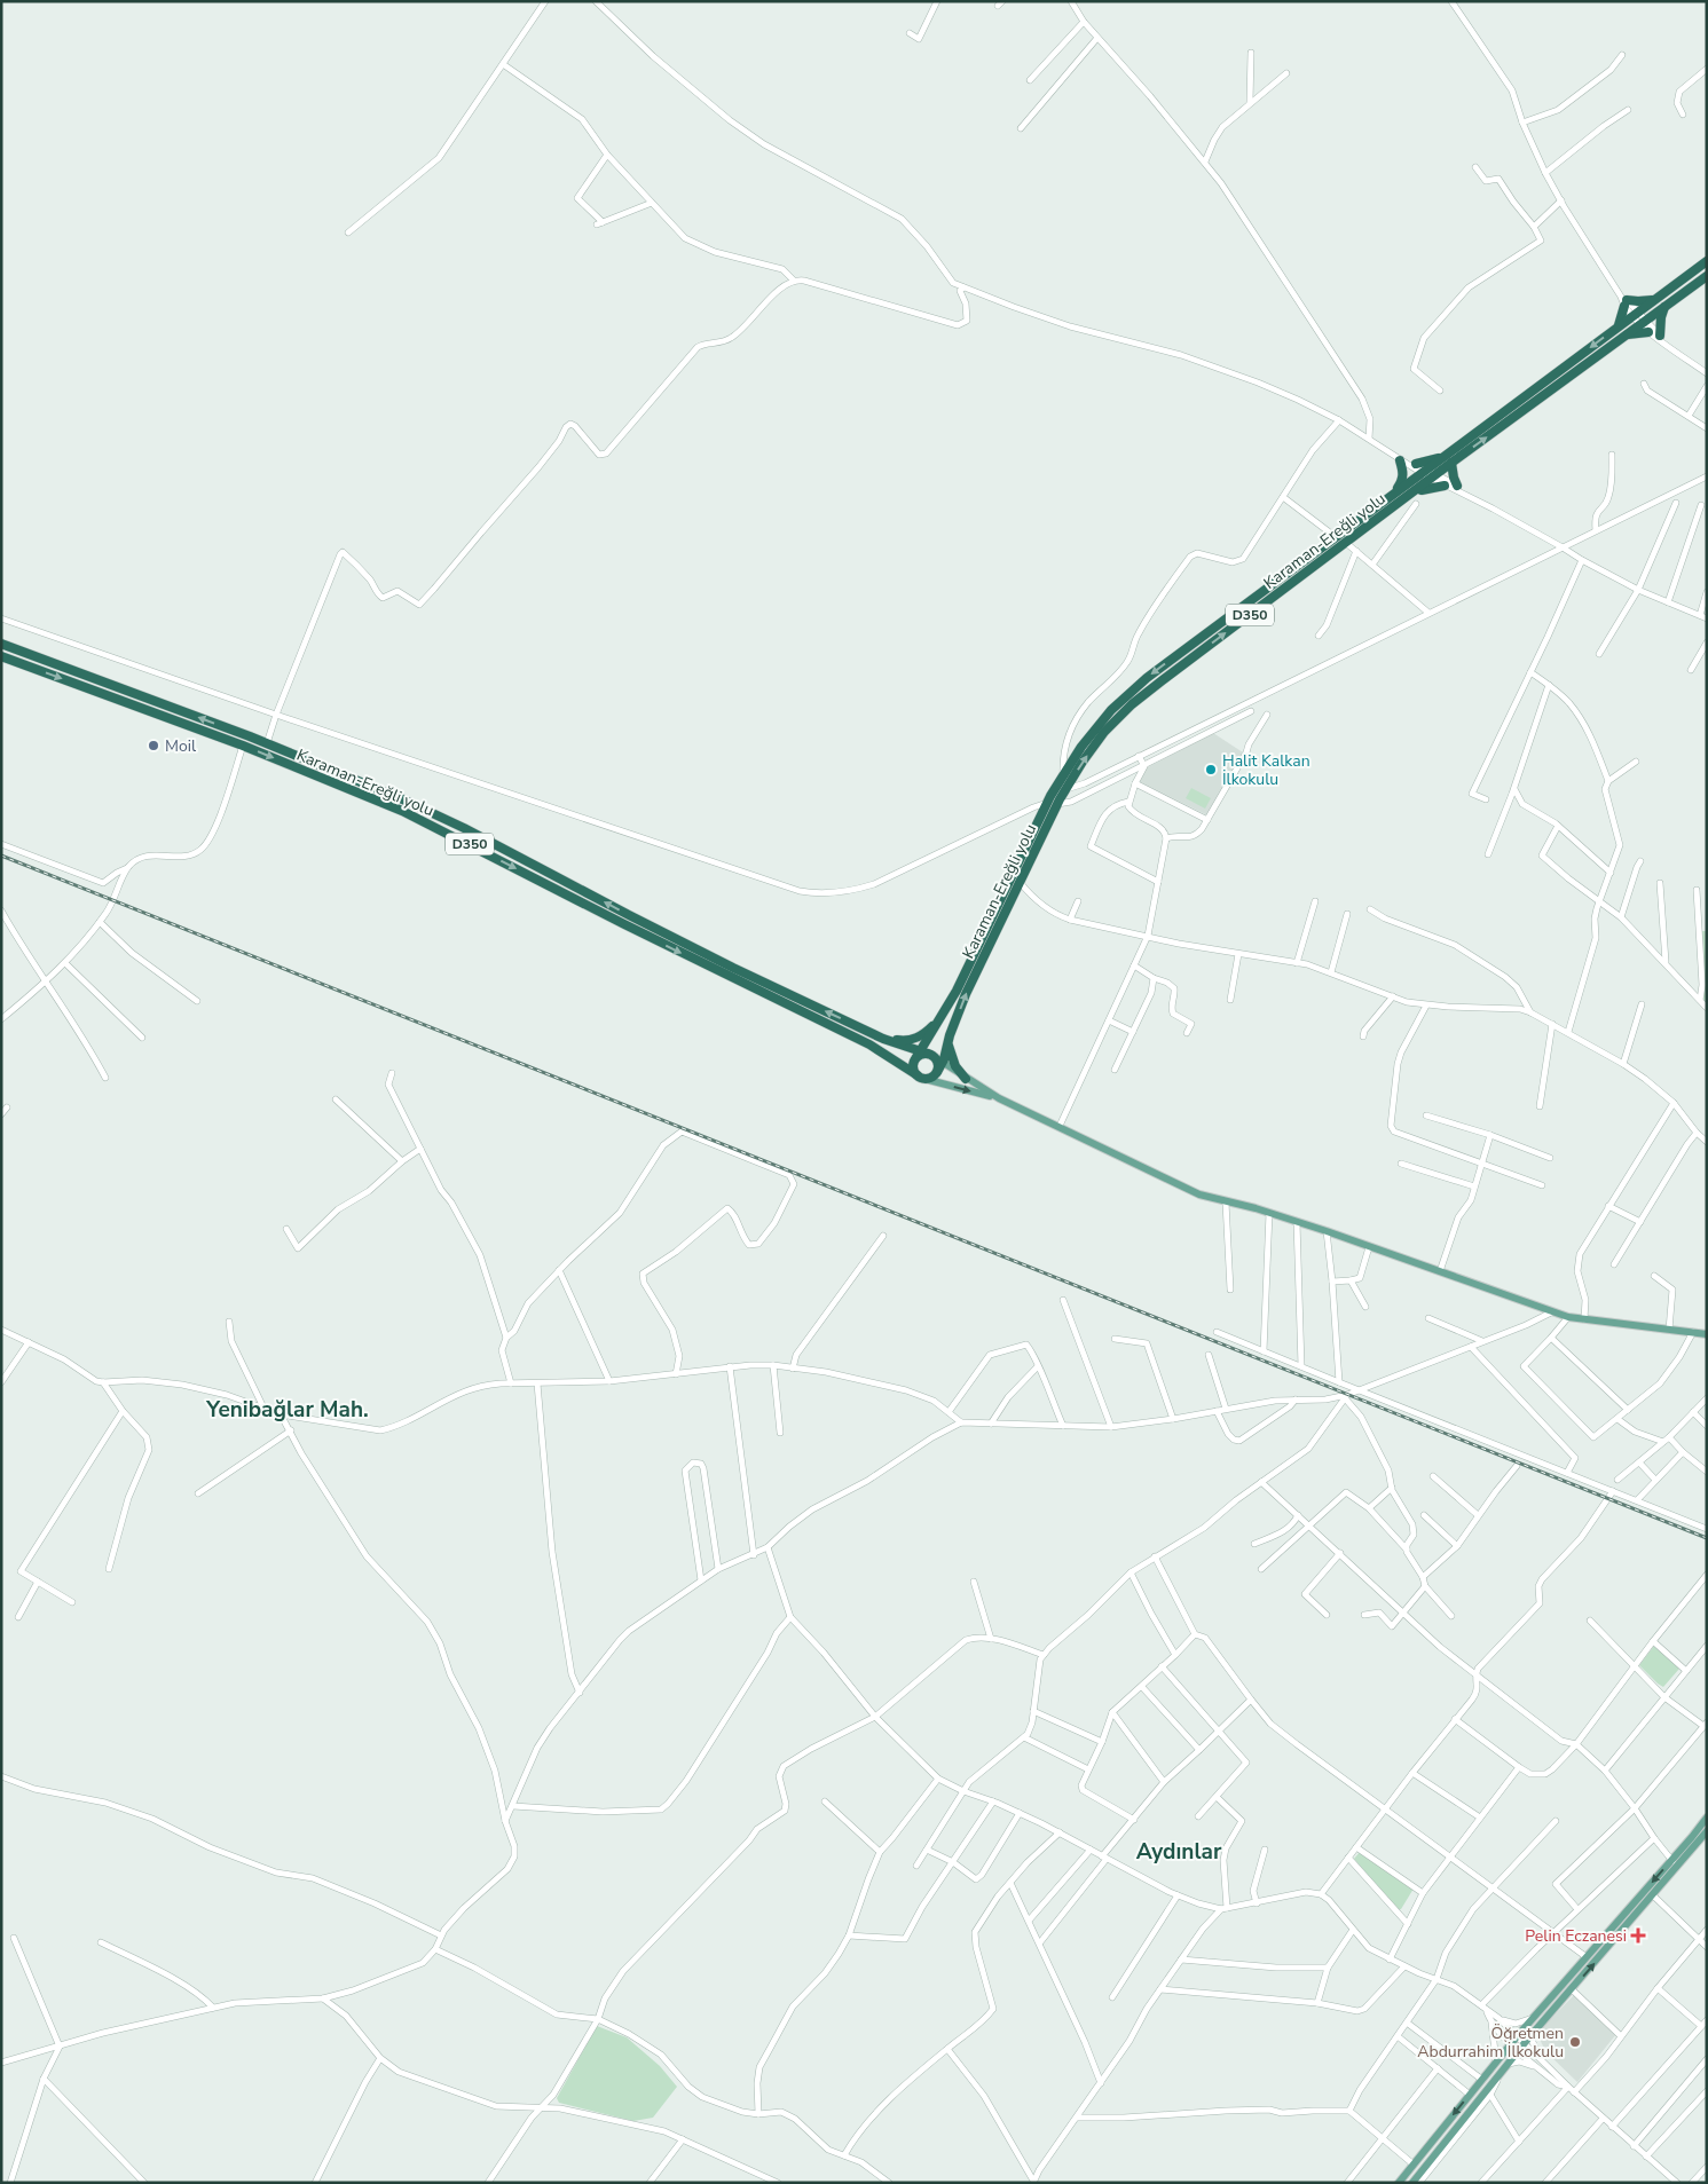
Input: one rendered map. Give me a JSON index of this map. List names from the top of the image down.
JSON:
{
  "streets": {
    "highway": ["Karaman-Ereğli yolu", "D350"]
  },
  "crossings": [
    ["Karaman-Ereğli yolu", "D350"]
  ],
  "districts": ["Yenibağlar Mah.", "Aydınlar"],
  "places": {
    "other": ["Moil", "Halit Kalkan İlkokulu", "Öğretmen Abdurrahim İlkokulu"],
    "health": ["Pelin Eczanesi"]
  }
}
